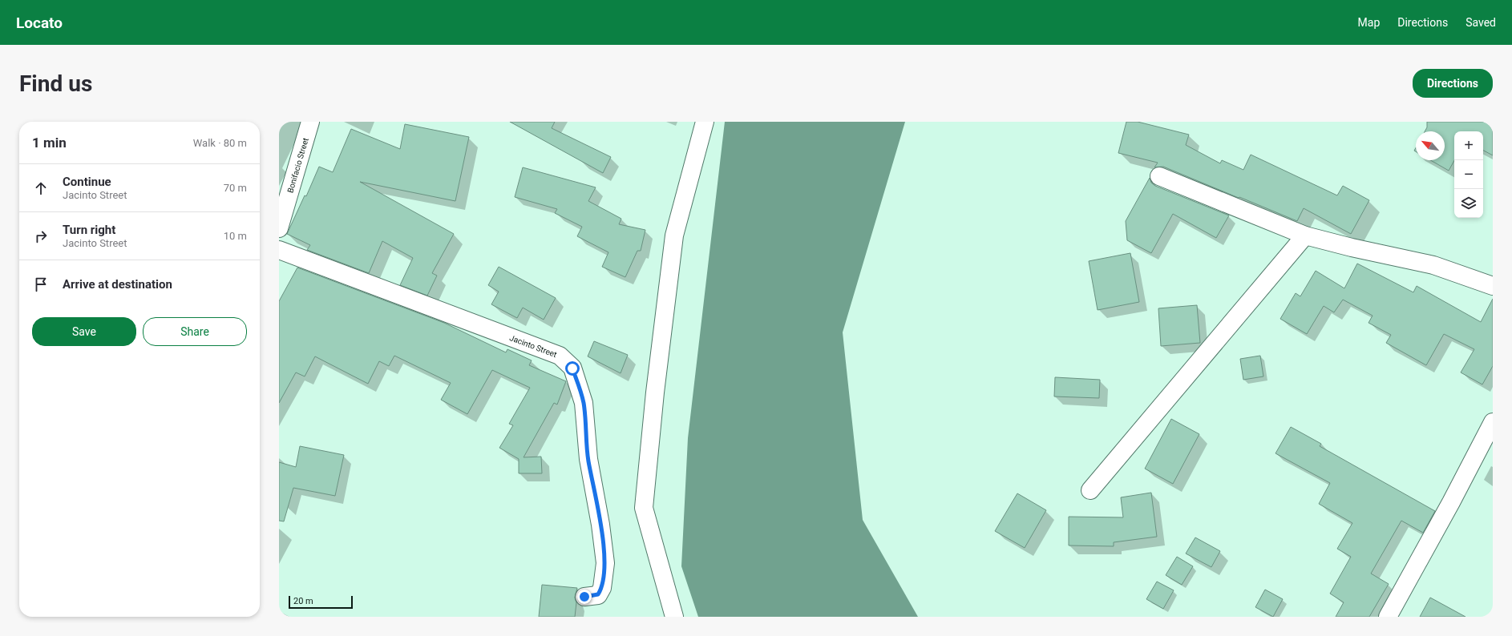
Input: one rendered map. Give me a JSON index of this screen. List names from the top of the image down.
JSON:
{
  "streets": {
    "street": ["Bonifacio Street", "Jacinto Street"]
  },
  "scale_bar": "20 m",
  "north": "top left",
  "page": {
    "header": "Locato",
    "nav": ["Map", "Directions", "Saved"],
    "buttons": [
      "Directions",
      ["Save", "Share"]
    ],
    "title": "Find us",
    "heading": ["1 min", "Walk · 80 m"],
    "map_buttons": ["+", "−"],
    "list": [
      ["Continue", "Jacinto Street", "70 m"],
      ["Turn right", "Jacinto Street", "10 m"],
      "Arrive at destination"
    ],
    "scale": "20 m"
  }
}
